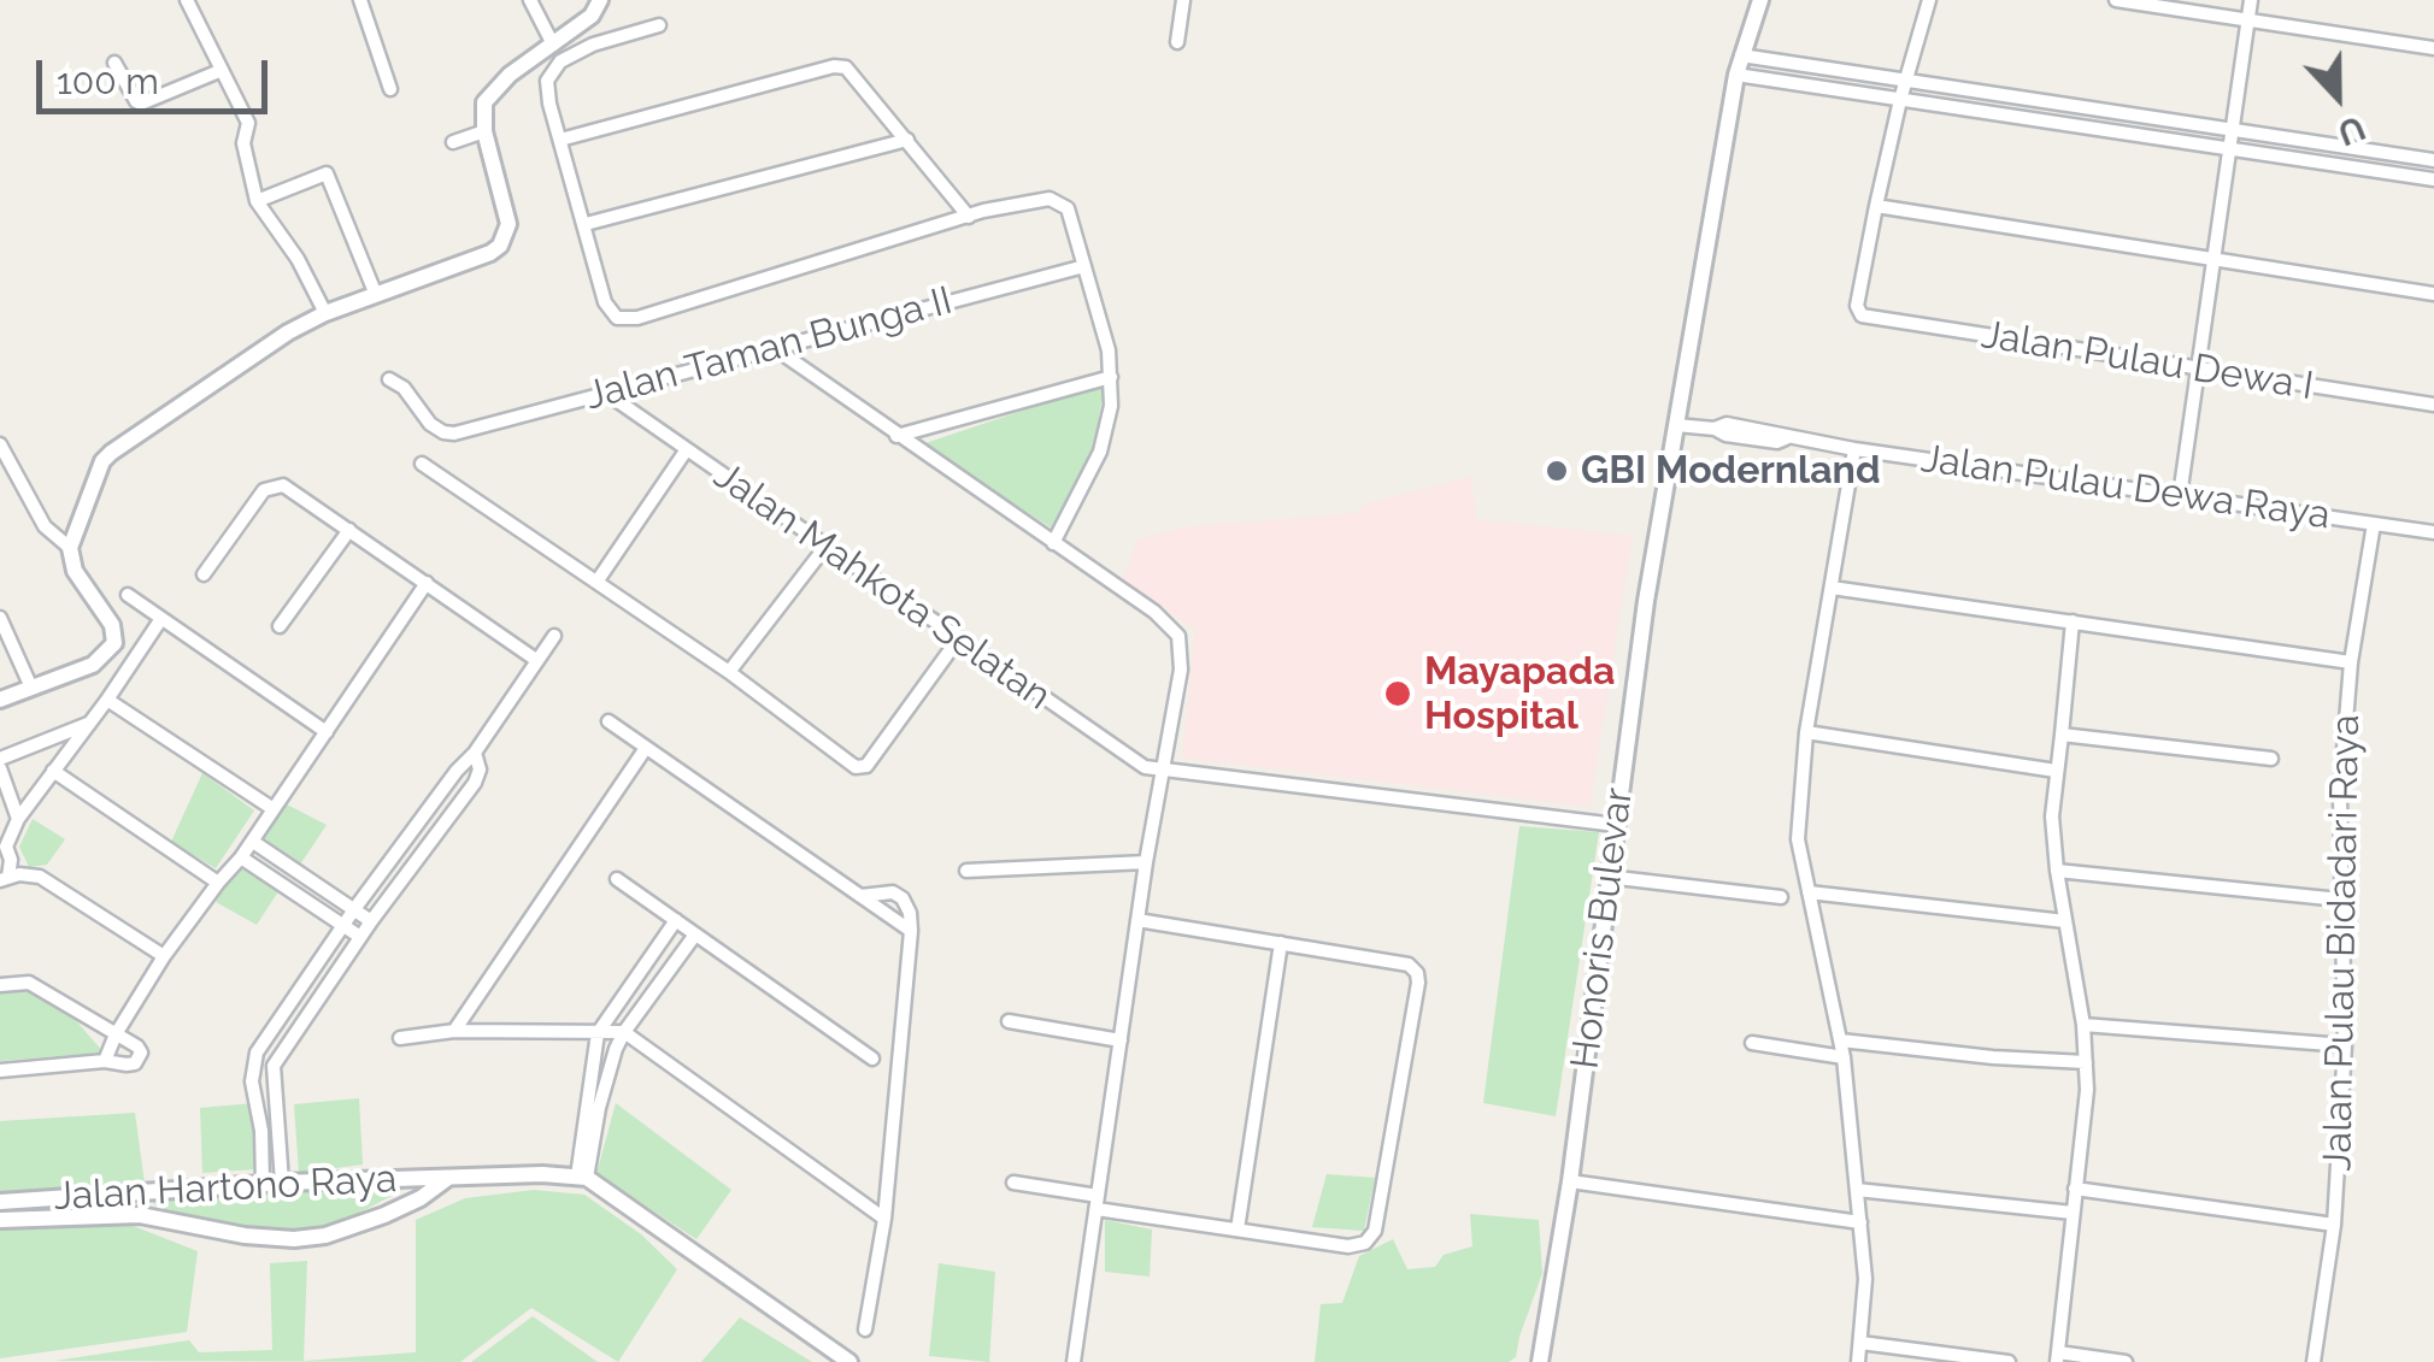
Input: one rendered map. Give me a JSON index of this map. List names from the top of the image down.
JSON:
{
  "streets": {
    "street": [
      "Jalan Taman Bunga II",
      "Jalan Pulau Dewa I",
      "Jalan Pulau Dewa Raya",
      "Jalan Mahkota Selatan",
      "Honoris Bulevar",
      "Jalan Pulau Bidadari Raya",
      "Jalan Hartono Raya"
    ]
  },
  "crossings": [
    ["Jalan Taman Bunga II", "Jalan Mahkota Selatan"],
    ["Jalan Pulau Dewa Raya", "Honoris Bulevar"],
    ["Jalan Pulau Dewa Raya", "Jalan Pulau Bidadari Raya"],
    ["Jalan Mahkota Selatan", "Honoris Bulevar"]
  ],
  "places": ["GBI Modernland", "Mayapada Hospital"],
  "scale_bar": "100 m",
  "north": "bottom"
}
